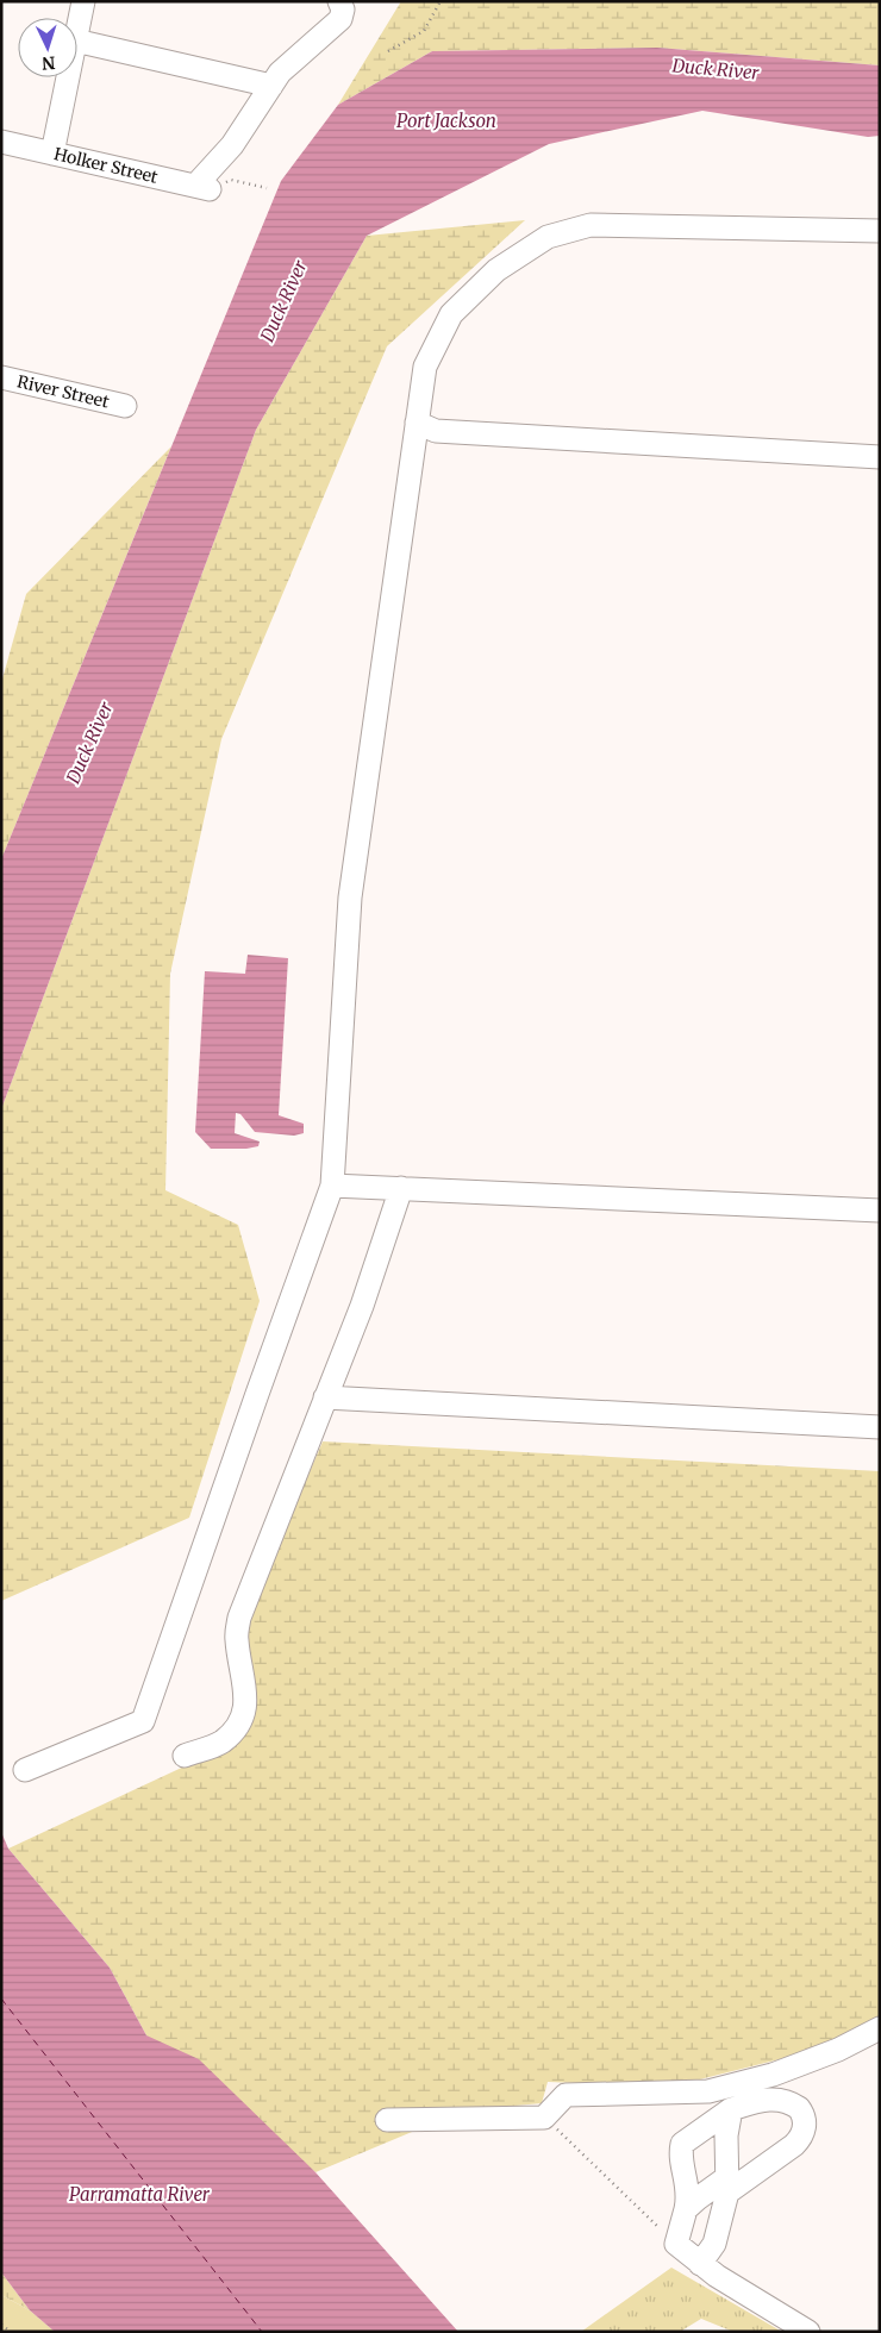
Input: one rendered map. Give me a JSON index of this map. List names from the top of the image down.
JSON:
{
  "streets": {
    "street": ["Holker Street", "River Street"]
  },
  "water": ["Duck River", "Port Jackson", "Parramatta River"],
  "north": "bottom"
}
